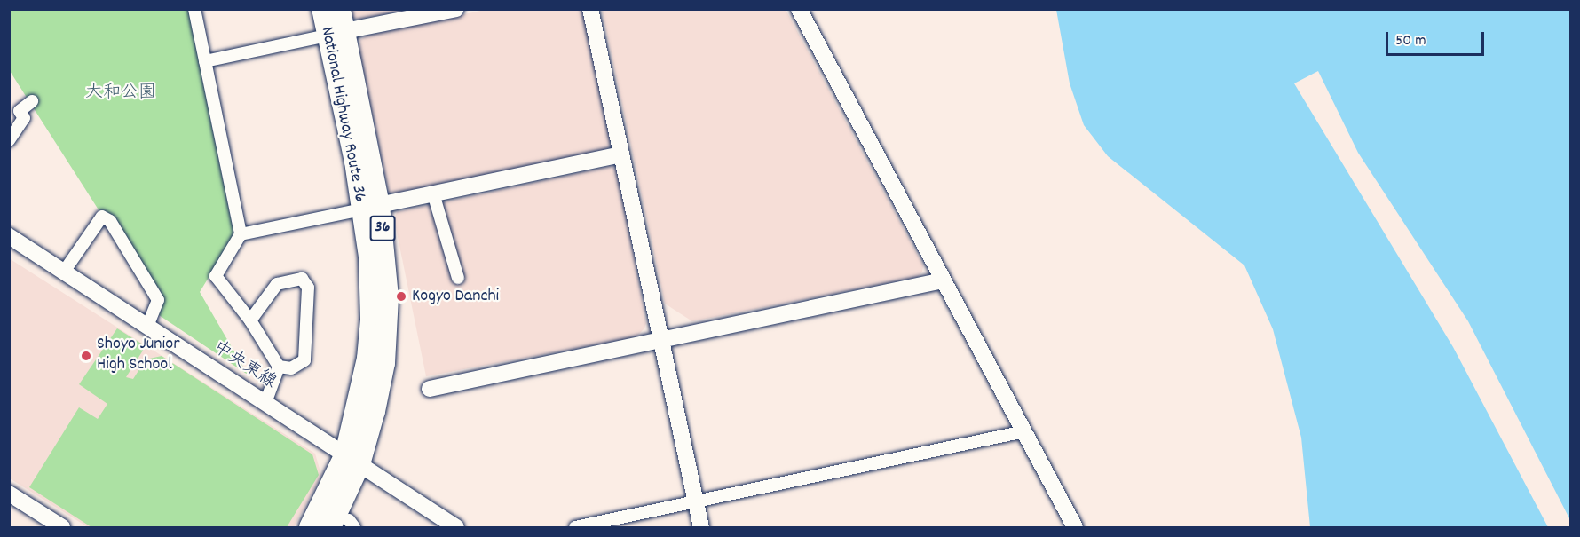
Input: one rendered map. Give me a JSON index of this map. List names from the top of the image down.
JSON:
{
  "streets": {
    "highway": ["National Highway Route 36", "36"],
    "street": ["中央東線"]
  },
  "crossings": [
    ["National Highway Route 36", "中央東線"]
  ],
  "parks": ["大和公園"],
  "places": ["Kogyo Danchi", "Shoyo Junior High School"],
  "scale_bar": "50 m"
}
